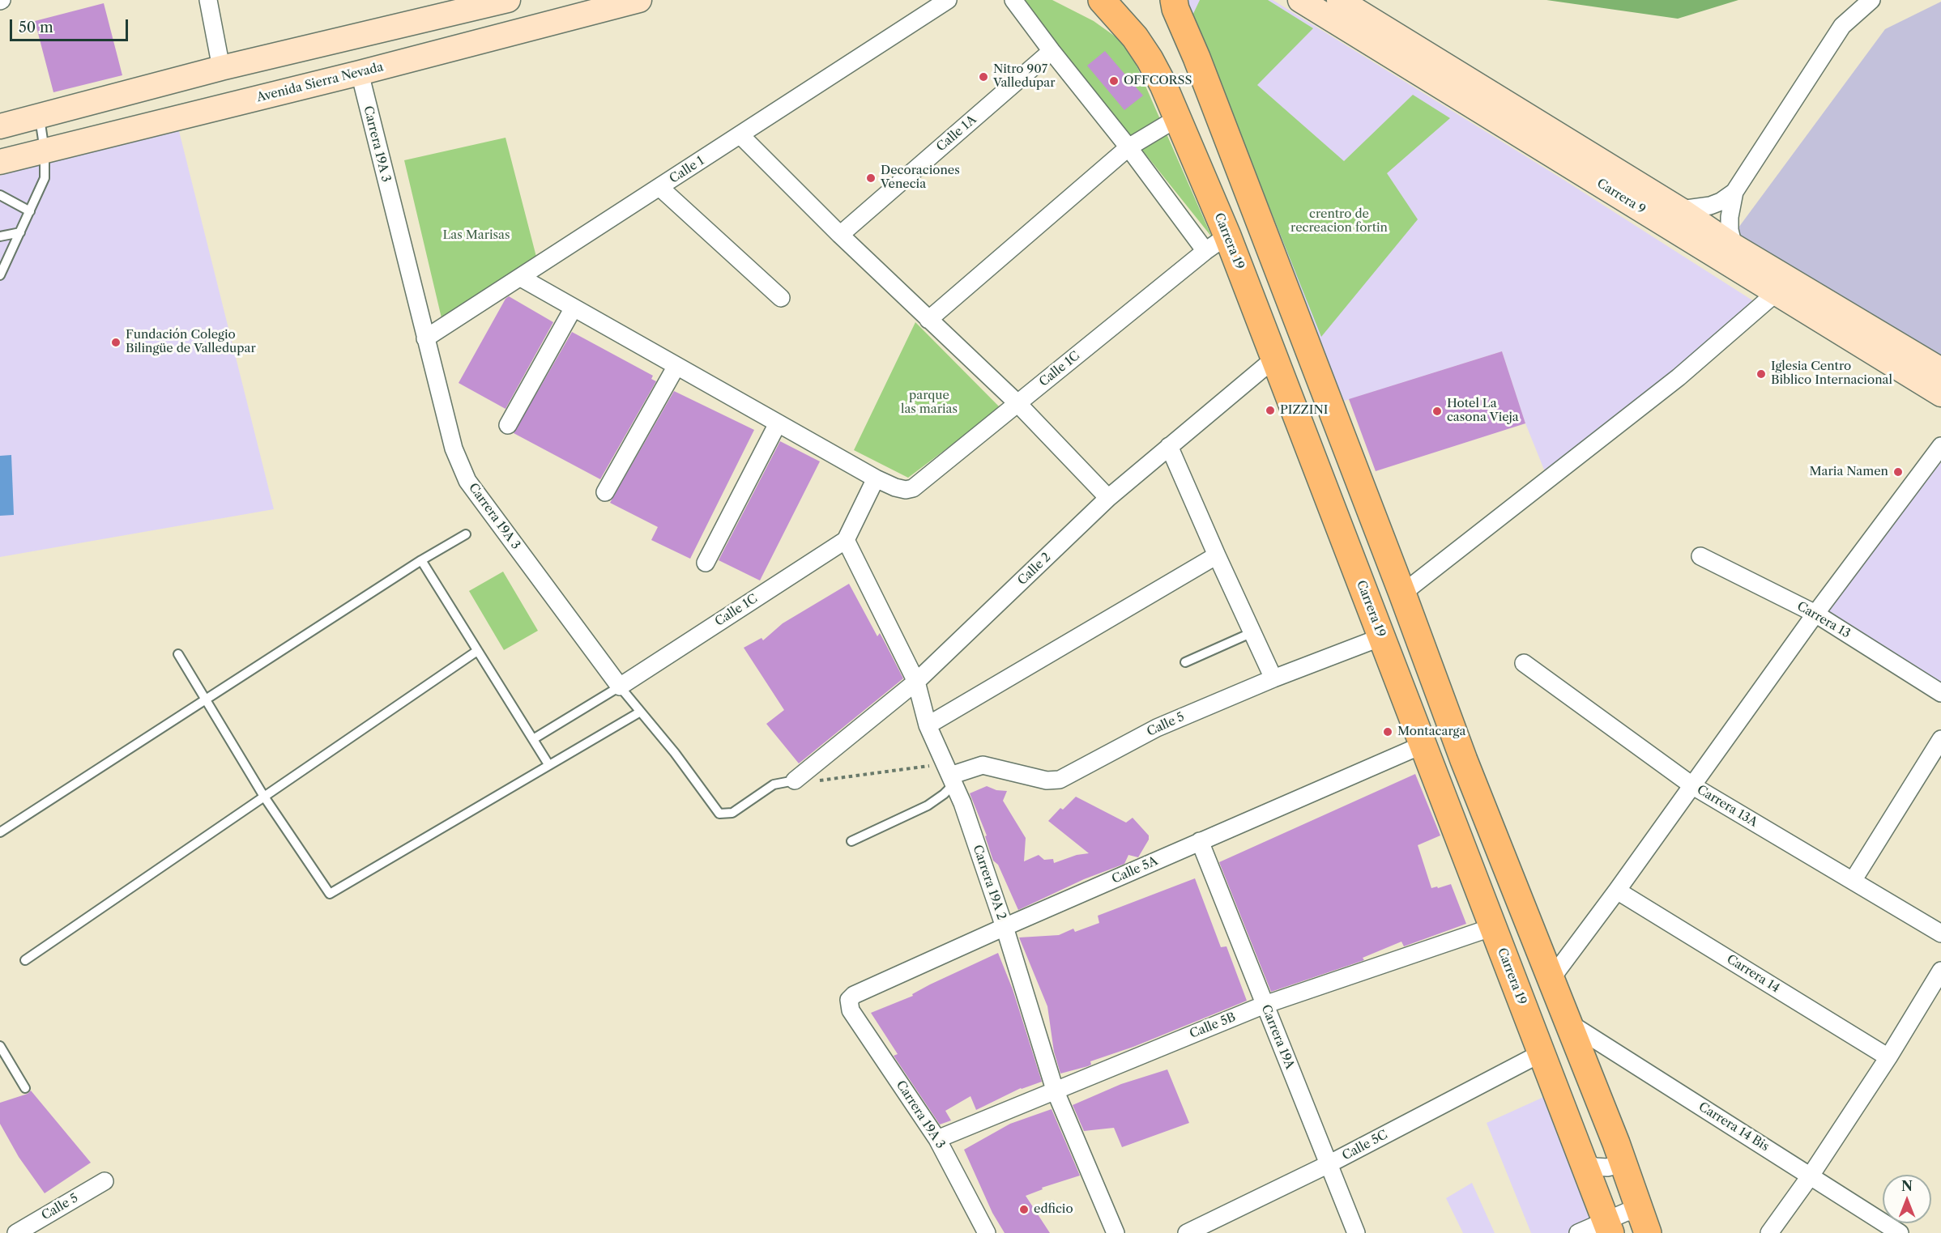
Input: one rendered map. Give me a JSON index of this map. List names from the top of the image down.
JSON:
{
  "streets": {
    "highway": ["Carrera 19"],
    "main road": ["Avenida Sierra Nevada", "Carrera 9"],
    "street": [
      "Calle 1A",
      "Carrera 19A 3",
      "Calle 1",
      "Calle 1C",
      "Calle 2",
      "Carrera 13",
      "Calle 5",
      "Carrera 13A",
      "Calle 5A",
      "Carrera 19A 2",
      "Carrera 14",
      "Calle 5B",
      "Carrera 19A",
      "Carrera 14 Bis",
      "Calle 5C"
    ]
  },
  "crossings": [
    ["Avenida Sierra Nevada", "Carrera 19A 3"],
    ["Carrera 19A 3", "Calle 1"],
    ["Carrera 19A 3", "Calle 1C"],
    ["Carrera 19A 3", "Calle 2"],
    ["Carrera 19A 3", "Calle 5A"],
    ["Carrera 19A 3", "Calle 5B"],
    ["Carrera 19", "Calle 1C"],
    ["Carrera 19", "Calle 2"],
    ["Carrera 19", "Calle 5"],
    ["Carrera 19", "Calle 5A"],
    ["Carrera 19", "Calle 5B"],
    ["Carrera 19", "Calle 5C"],
    ["Calle 1C", "Carrera 19A 2"],
    ["Calle 2", "Carrera 19A 2"],
    ["Calle 5", "Carrera 19A 2"],
    ["Calle 5A", "Carrera 19A 2"],
    ["Calle 5A", "Carrera 19A"],
    ["Carrera 19A 2", "Calle 5B"],
    ["Calle 5B", "Carrera 19A"],
    ["Carrera 19A", "Calle 5C"]
  ],
  "parks": ["crentro de recreacion fortin", "Las Marisas", "parque las marias"],
  "places": [
    "Nitro 907 Valledupar",
    "OFFCORSS",
    "Decoraciones Venecia",
    "Fundación Colegio Bilingüe de Valledupar",
    "Iglesia Centro Biblico Internacional",
    "PIZZINI",
    "Hotel La casona Vieja",
    "Maria Namen",
    "Montacarga",
    "edficio"
  ],
  "scale_bar": "50 m",
  "north": "top"
}
